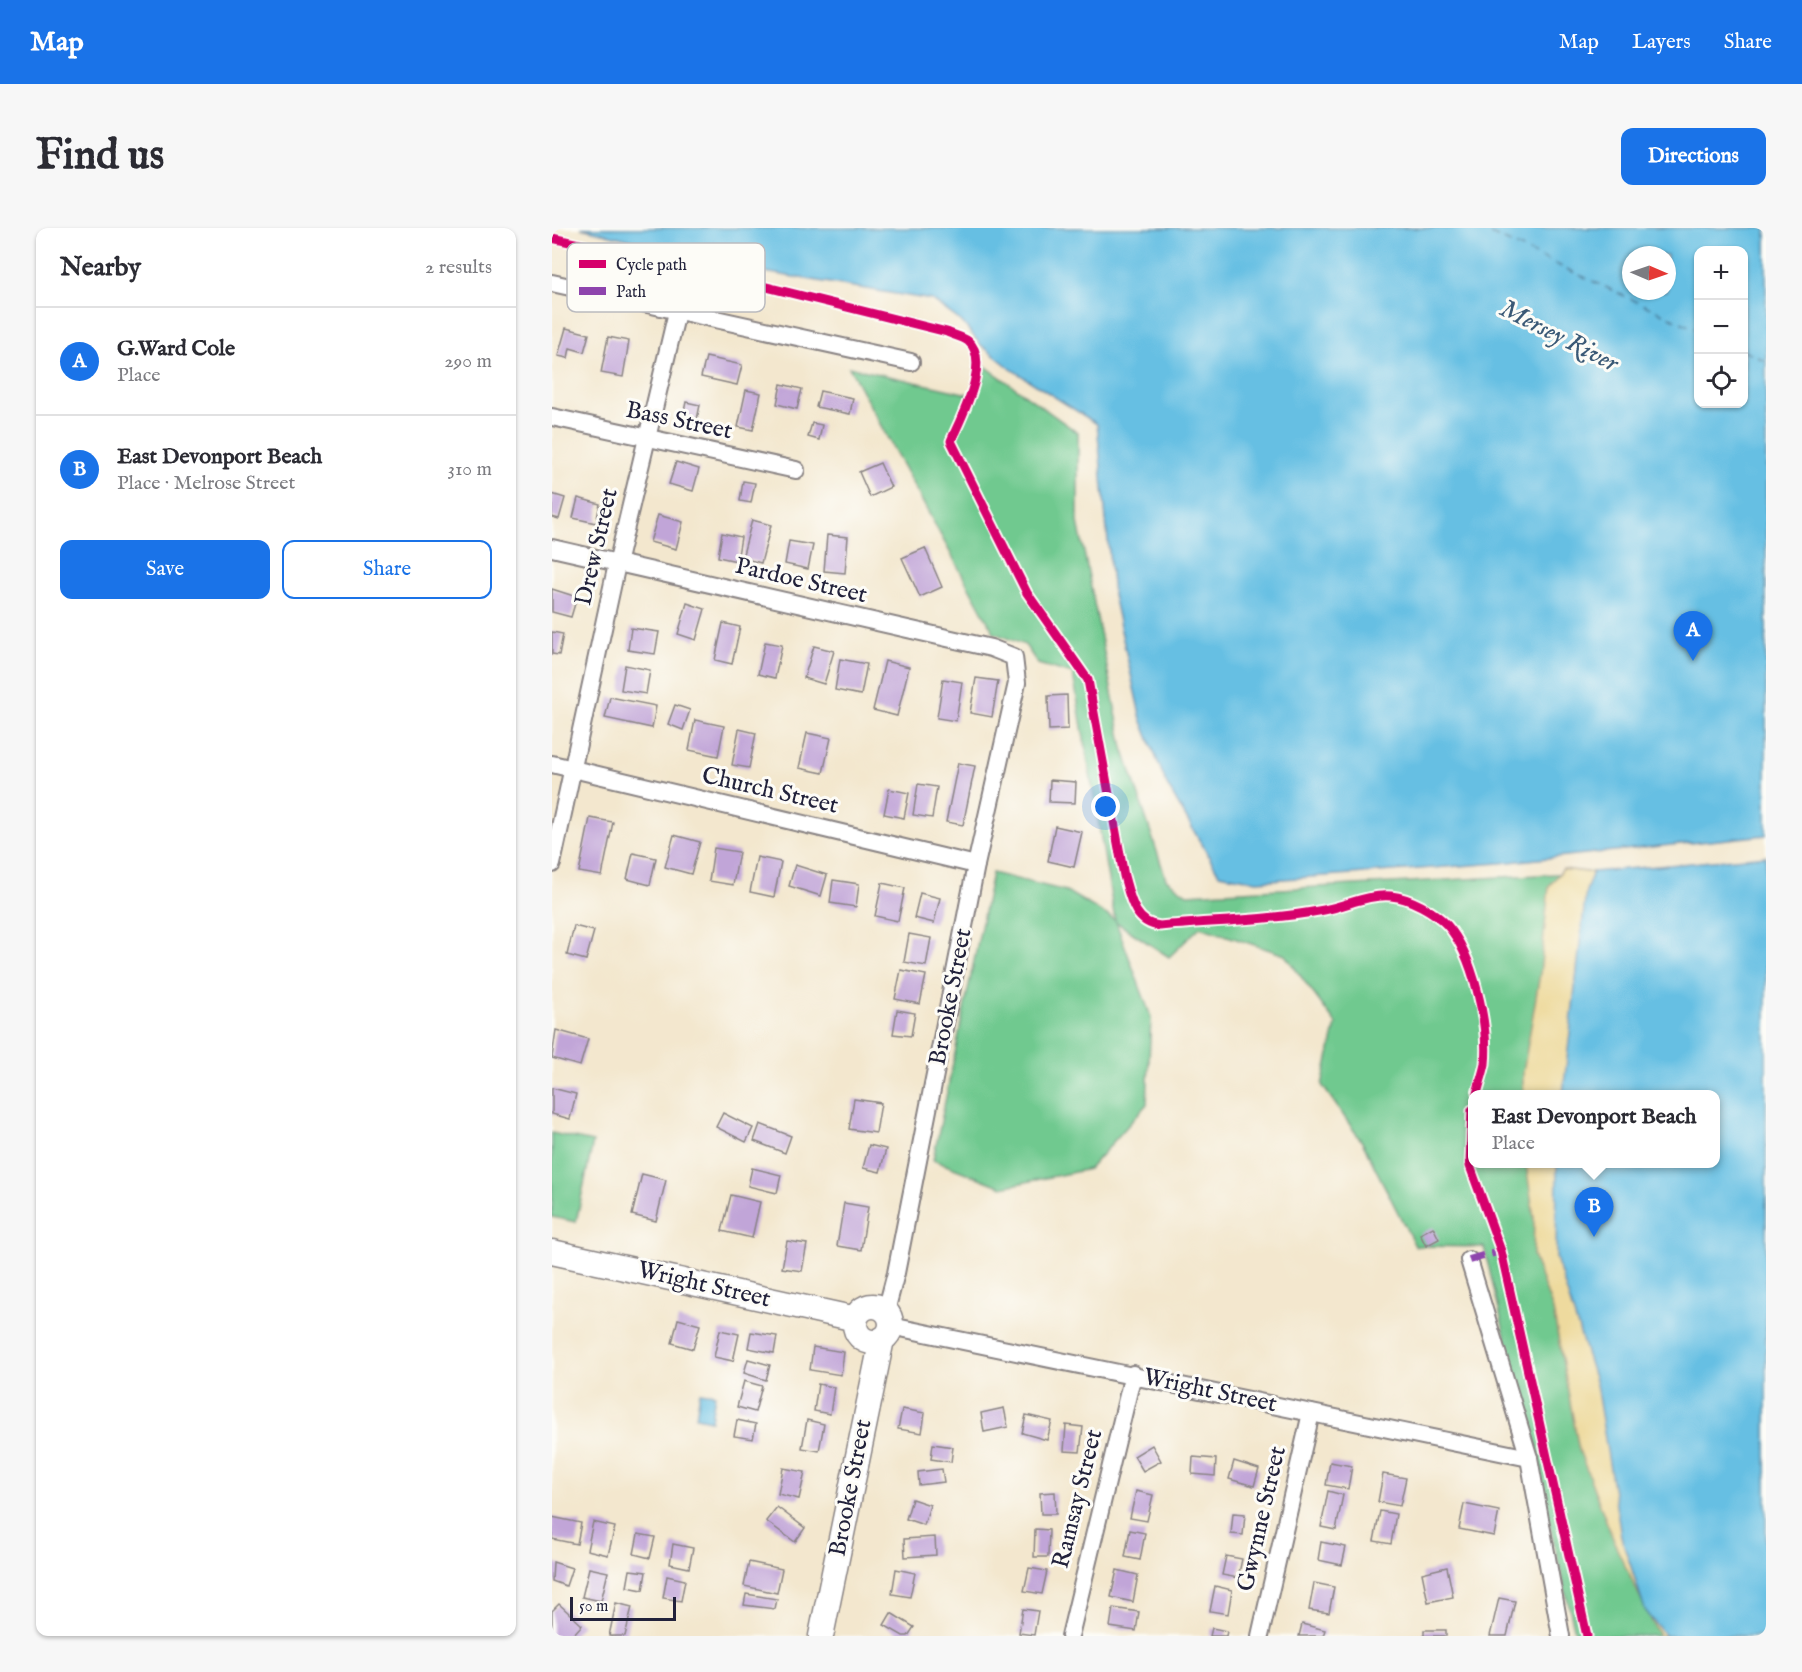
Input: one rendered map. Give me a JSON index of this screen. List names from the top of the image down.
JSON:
{
  "streets": {
    "street": [
      "Bass Street",
      "Drew Street",
      "Pardoe Street",
      "Church Street",
      "Brooke Street",
      "Wright Street",
      "Ramsay Street",
      "Gwynne Street"
    ]
  },
  "crossings": [
    ["Bass Street", "Drew Street"],
    ["Drew Street", "Pardoe Street"],
    ["Drew Street", "Church Street"],
    ["Pardoe Street", "Brooke Street"],
    ["Church Street", "Brooke Street"],
    ["Brooke Street", "Wright Street"],
    ["Wright Street", "Ramsay Street"],
    ["Wright Street", "Gwynne Street"]
  ],
  "water": ["Mersey River"],
  "legend": ["Cycle path", "Path"],
  "scale_bar": "50 m",
  "north": "right",
  "page": {
    "header": "Map",
    "nav": ["Map", "Layers", "Share"],
    "buttons": [
      "Directions",
      ["Save", "Share"]
    ],
    "title": "Find us",
    "heading": ["Nearby", "2 results"],
    "map_buttons": ["+", "−"],
    "list": [
      {
        "mark": "A",
        "name": "G.Ward Cole",
        "note": "Place",
        "value": "290 m"
      },
      {
        "mark": "B",
        "name": "East Devonport Beach",
        "note": "Place · Melrose Street",
        "value": "310 m"
      }
    ],
    "pins": ["A", "B"],
    "popup": ["East Devonport Beach", "Place"],
    "scale": "50 m"
  }
}
